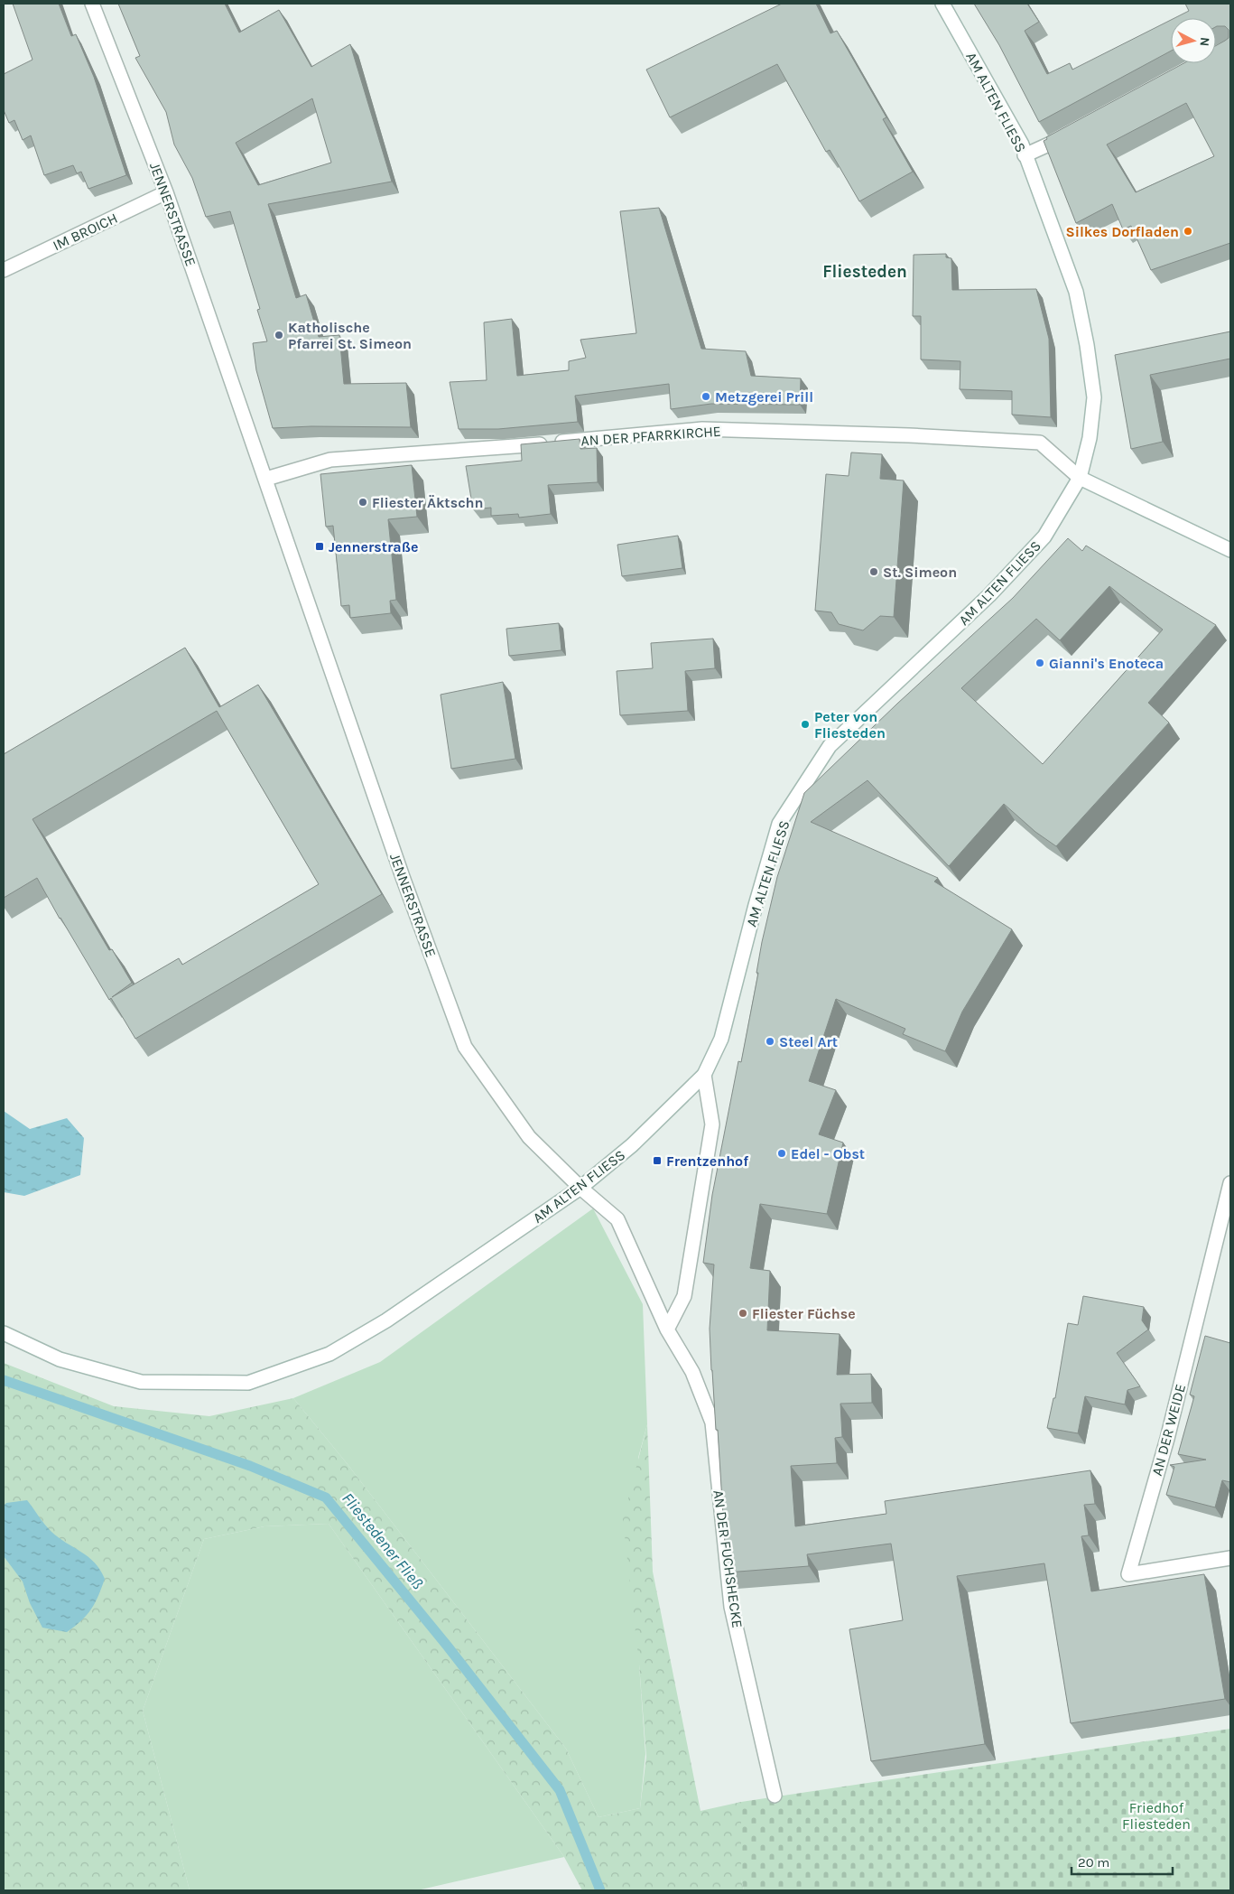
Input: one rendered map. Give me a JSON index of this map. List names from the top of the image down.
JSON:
{
  "streets": {
    "street": [
      "AM ALTEN FLIESS",
      "JENNERSTRASSE",
      "IM BROICH",
      "AN DER PFARRKIRCHE",
      "AN DER WEIDE",
      "AN DER FUCHSHECKE"
    ]
  },
  "crossings": [
    ["AM ALTEN FLIESS", "JENNERSTRASSE"],
    ["AM ALTEN FLIESS", "AN DER PFARRKIRCHE"],
    ["AM ALTEN FLIESS", "AN DER FUCHSHECKE"],
    ["JENNERSTRASSE", "IM BROICH"],
    ["JENNERSTRASSE", "AN DER PFARRKIRCHE"],
    ["JENNERSTRASSE", "AN DER FUCHSHECKE"]
  ],
  "districts": ["Fliesteden"],
  "water": ["Fliestedener Fließ"],
  "parks": ["Friedhof Fliesteden"],
  "places": {
    "other": [
      "Silkes Dorfladen",
      "Katholische Pfarrei St. Simeon",
      "Metzgerei Prill",
      "Fliester Äktschn",
      "St. Simeon",
      "Gianni's Enoteca",
      "Peter von Fliesteden",
      "Steel Art",
      "Edel - Obst",
      "Fliester Füchse"
    ],
    "transit": ["Jennerstraße", "Frentzenhof"]
  },
  "scale_bar": "20 m",
  "north": "right"
}
